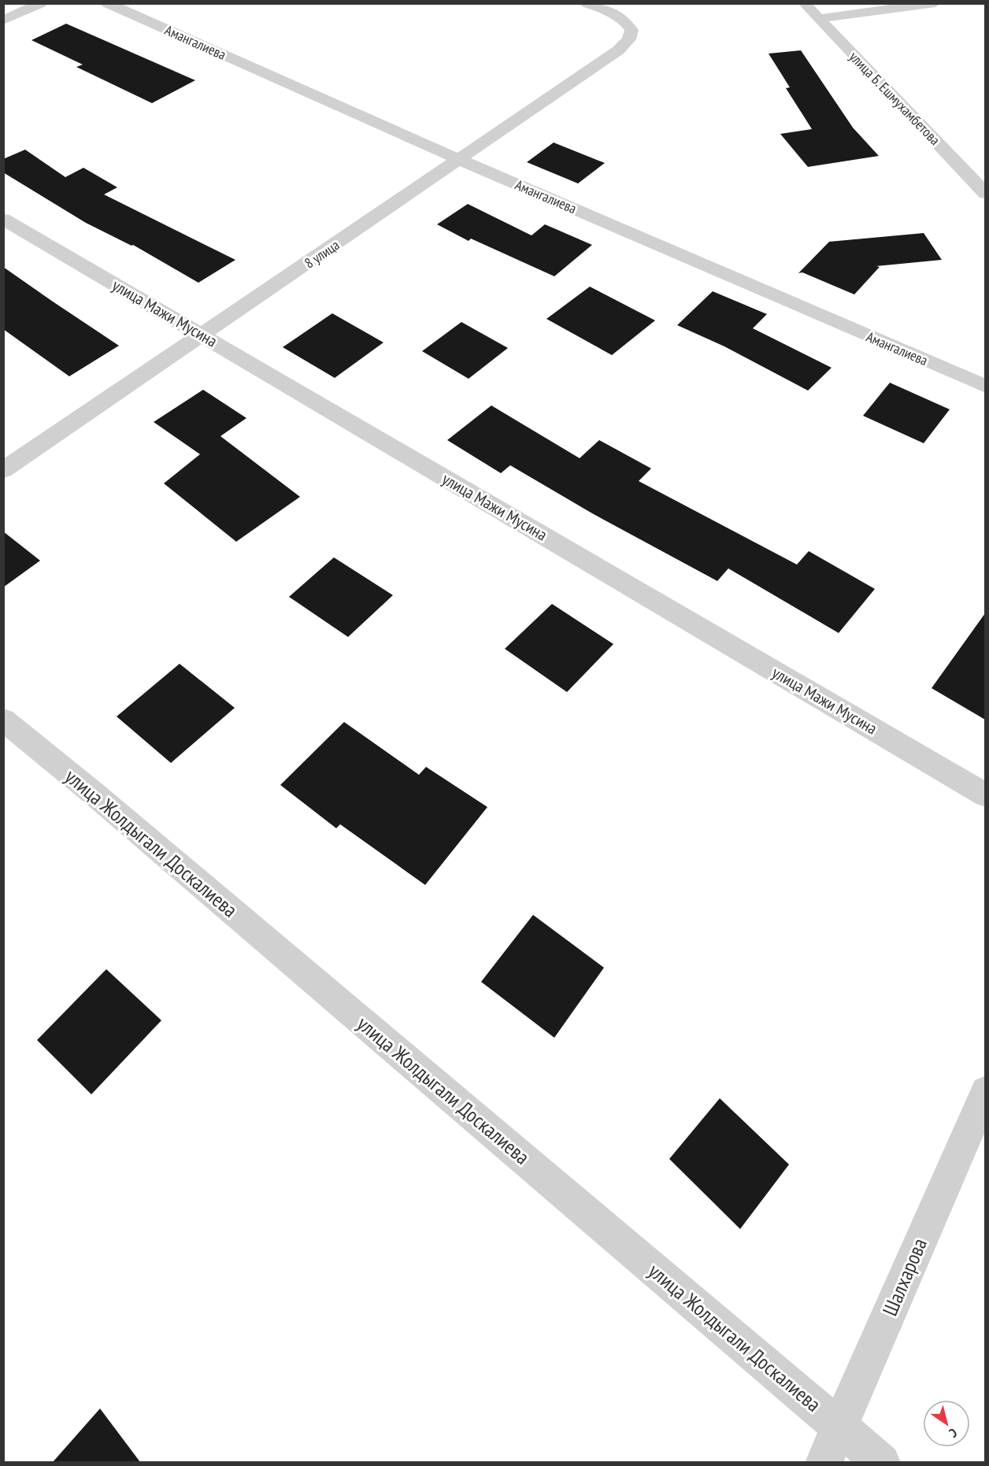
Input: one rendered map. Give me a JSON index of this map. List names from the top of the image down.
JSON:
{
  "streets": {
    "street": [
      "Амангалиева",
      "улица Б. Ешмухамбетова",
      "8 улица",
      "улица Мажи Мусина",
      "улица Жолдыгали Доскалиева",
      "Шалхарова"
    ]
  },
  "crossings": [
    ["Амангалиева", "8 улица"],
    ["8 улица", "улица Мажи Мусина"],
    ["улица Жолдыгали Доскалиева", "Шалхарова"]
  ],
  "north": "bottom right"
}
